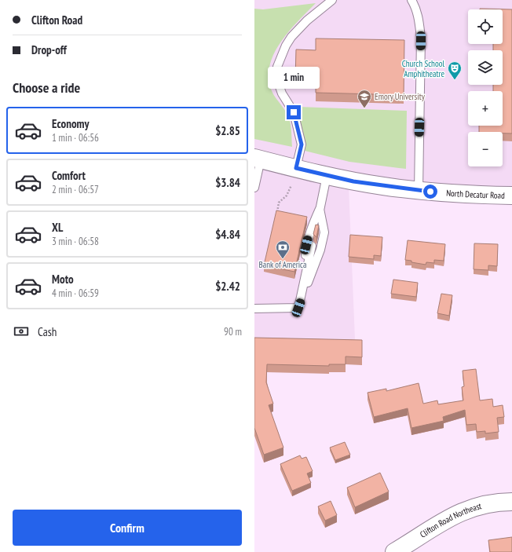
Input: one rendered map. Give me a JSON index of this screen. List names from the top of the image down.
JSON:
{
  "streets": {
    "main road": ["Clifton Road Northeast"]
  },
  "places": {
    "theatre": ["Church School Amphitheatre"],
    "school or university": ["Emory University"],
    "bank": ["Bank of America"]
  },
  "page": {
    "banner": ["Clifton Road", "Drop-off"],
    "map_buttons": ["+", "−"],
    "bubble": "1 min",
    "heading": "Choose a ride",
    "list": [
      {
        "name": "Economy",
        "note": "1 min · 06:56",
        "value": "$2.85"
      },
      {
        "name": "Comfort",
        "note": "2 min · 06:57",
        "value": "$3.84"
      },
      {
        "name": "XL",
        "note": "3 min · 06:58",
        "value": "$4.84"
      },
      {
        "name": "Moto",
        "note": "4 min · 06:59",
        "value": "$2.42"
      }
    ],
    "pay": ["Cash", "90 m"],
    "buttons": "Confirm"
  }
}
